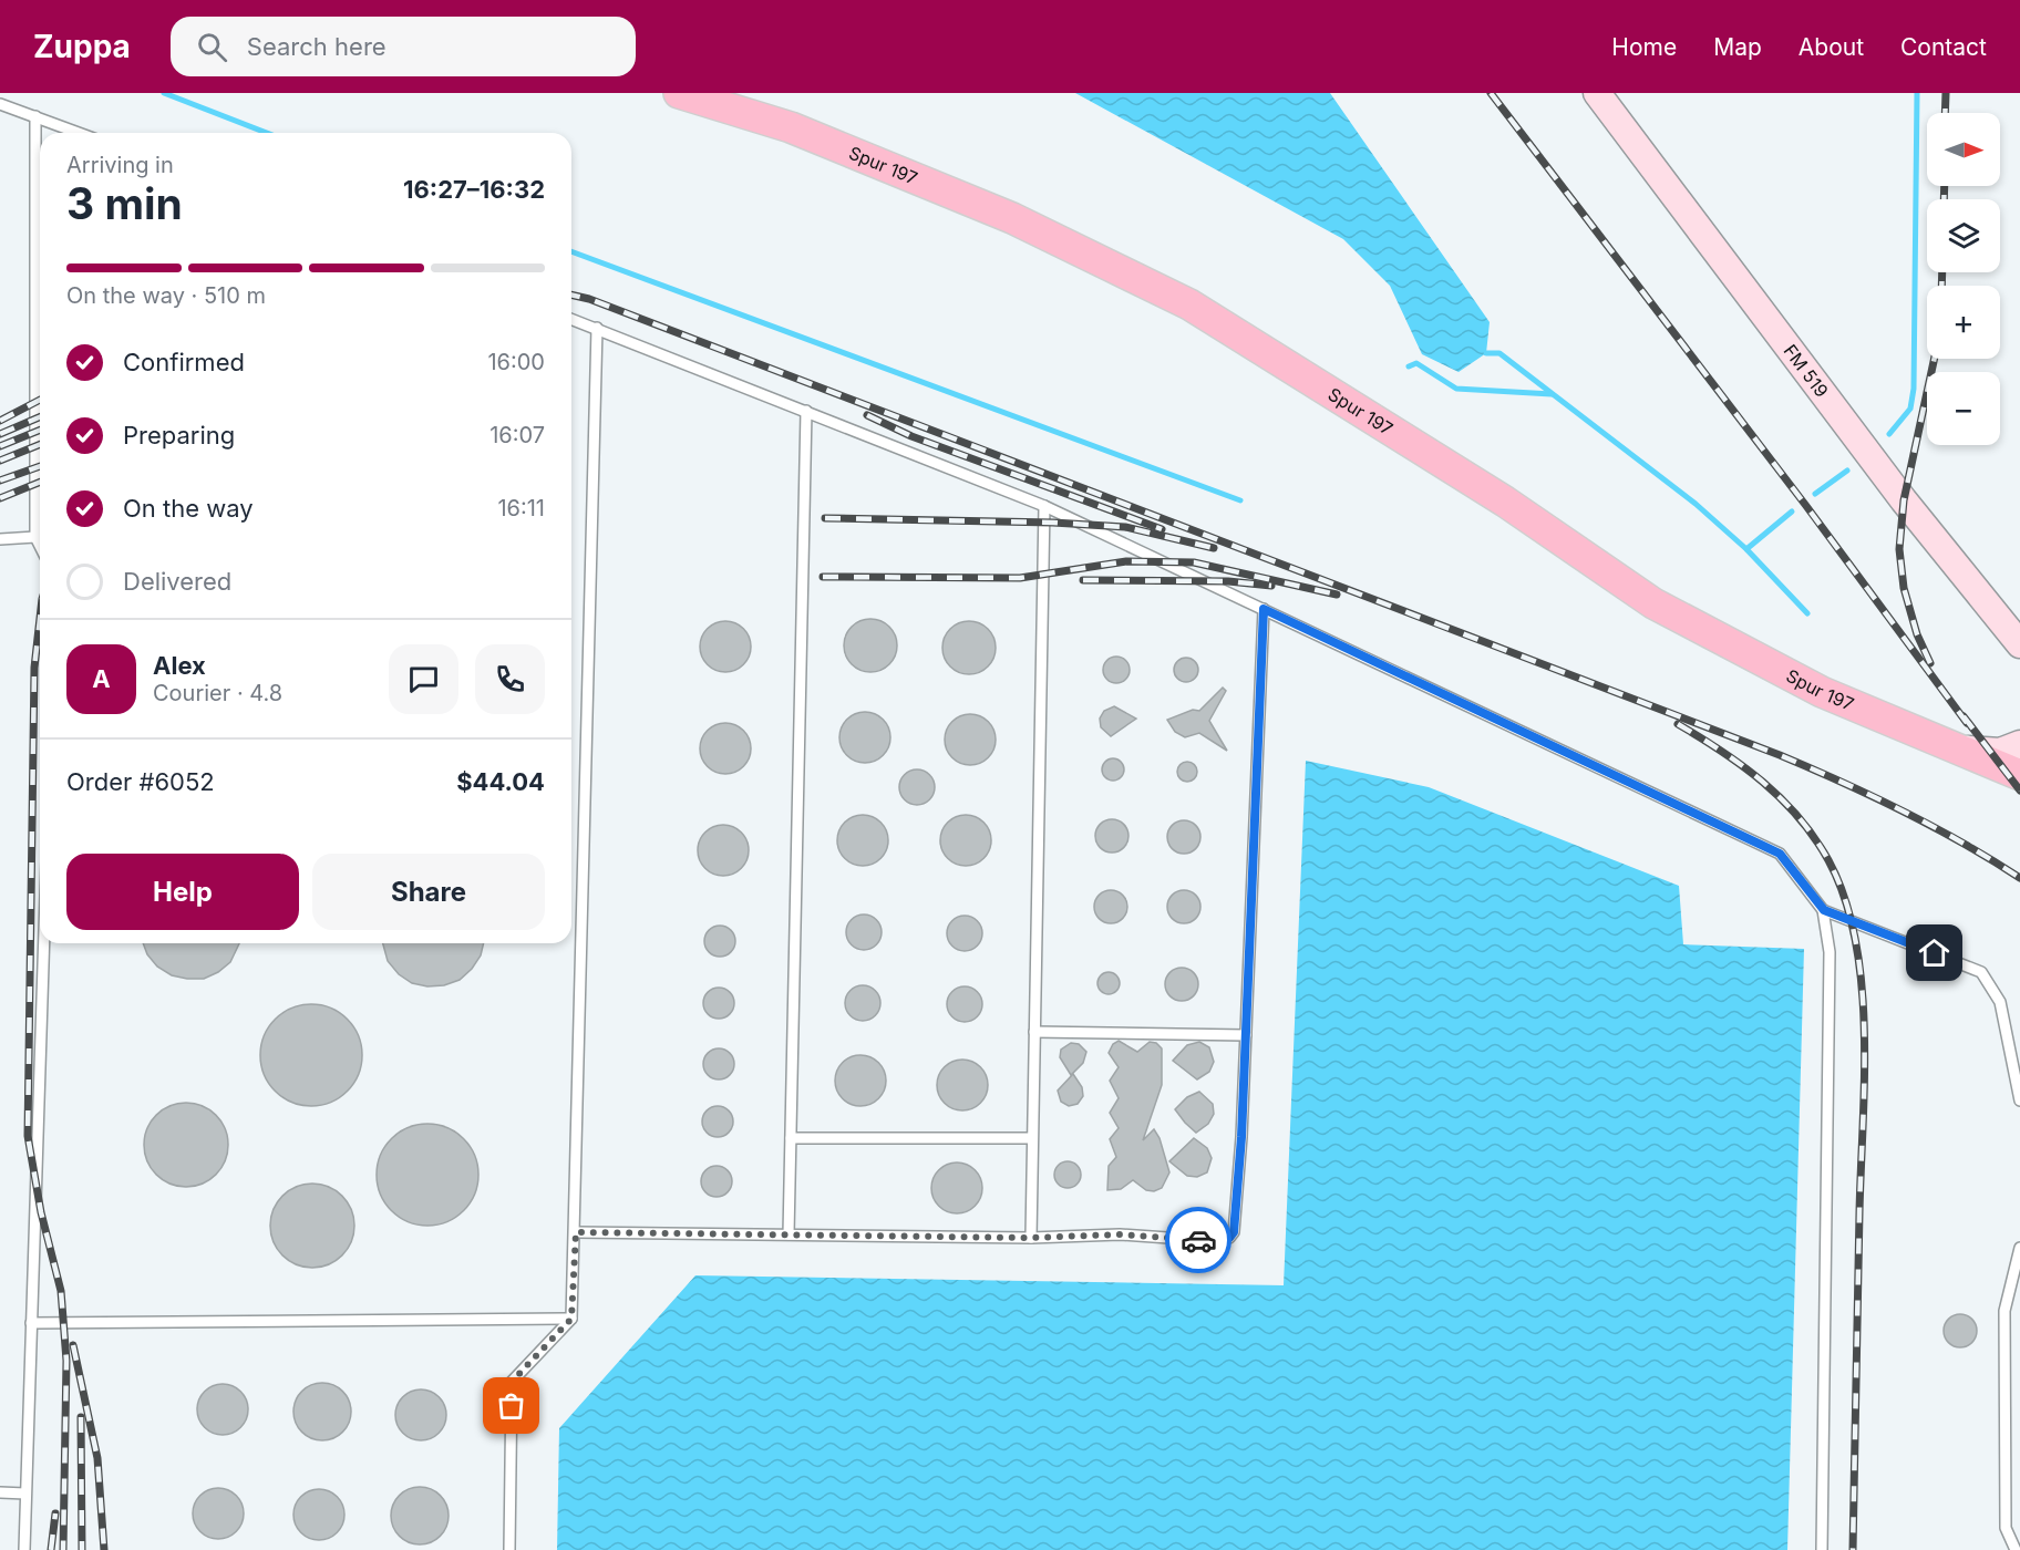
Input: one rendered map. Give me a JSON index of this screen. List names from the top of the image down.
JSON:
{
  "streets": {
    "main road": ["Spur 197", "FM 519"]
  },
  "north": "right",
  "page": {
    "header": "Zuppa",
    "search": "Search here",
    "nav": [
      "Home",
      "Map",
      "About",
      "Contact"
    ],
    "map_buttons": ["+", "−"],
    "heading": ["3 min", "Arriving in", "16:27–16:32"],
    "panel": [
      "Alex",
      "Courier · 4.8",
      "Order #6052",
      "$44.04"
    ],
    "bar": "On the way · 510 m",
    "list": [
      ["Confirmed", "16:00"],
      ["Preparing", "16:07"],
      ["On the way", "16:11"],
      "Delivered"
    ],
    "round": "A",
    "buttons": ["Help", "Share"]
  }
}
